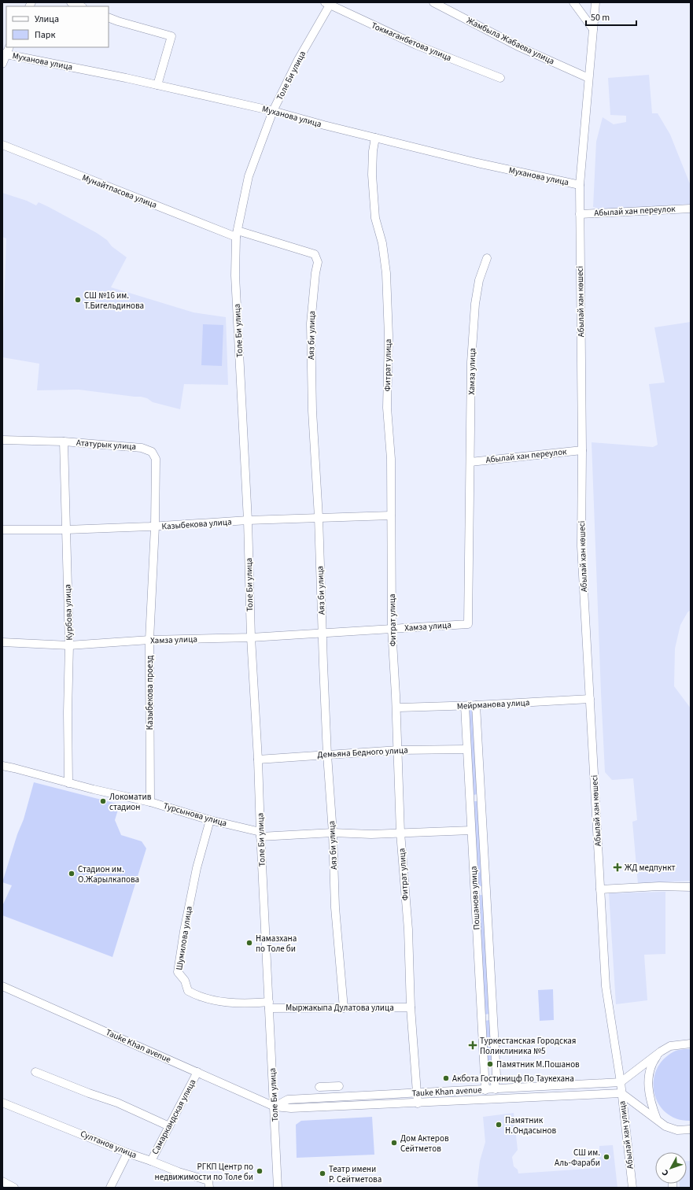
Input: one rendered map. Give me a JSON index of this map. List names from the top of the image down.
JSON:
{
  "streets": {
    "street": [
      "Жамбыла Жабаева улица",
      "Токмаганбетова улица",
      "Муханова улица",
      "Толе Би улица",
      "Мунайтпасова улица",
      "Абылай хан переулок",
      "Абылай хан көшесі",
      "Аяз би улица",
      "Фитрат улица",
      "Хамза улица",
      "Ататурык улица",
      "Казыбекова улица",
      "Курбова улица",
      "Казыбекова проезд",
      "Мейрманова улица",
      "Демьяна Бедного улица",
      "Турсынова улица",
      "Пошанова улица",
      "Шумилова улица",
      "Мыржакыпа Дулатова улица",
      "Tauke Khan avenue",
      "Самаркандская улица",
      "Абылай хан улица",
      "Султанов улица"
    ]
  },
  "crossings": [
    ["Жамбыла Жабаева улица", "Абылай хан көшесі"],
    ["Токмаганбетова улица", "Толе Би улица"],
    ["Муханова улица", "Толе Би улица"],
    ["Муханова улица", "Абылай хан көшесі"],
    ["Муханова улица", "Фитрат улица"],
    ["Толе Би улица", "Мунайтпасова улица"],
    ["Толе Би улица", "Аяз би улица"],
    ["Толе Би улица", "Хамза улица"],
    ["Толе Би улица", "Казыбекова улица"],
    ["Толе Би улица", "Демьяна Бедного улица"],
    ["Толе Би улица", "Турсынова улица"],
    ["Толе Би улица", "Шумилова улица"],
    ["Толе Би улица", "Мыржакыпа Дулатова улица"],
    ["Толе Би улица", "Tauke Khan avenue"],
    ["Мунайтпасова улица", "Аяз би улица"],
    ["Абылай хан переулок", "Абылай хан көшесі"],
    ["Абылай хан переулок", "Хамза улица"],
    ["Абылай хан көшесі", "Мейрманова улица"],
    ["Абылай хан көшесі", "Tauke Khan avenue"],
    ["Абылай хан көшесі", "Абылай хан улица"],
    ["Аяз би улица", "Хамза улица"],
    ["Аяз би улица", "Казыбекова улица"],
    ["Аяз би улица", "Демьяна Бедного улица"],
    ["Аяз би улица", "Турсынова улица"],
    ["Аяз би улица", "Мыржакыпа Дулатова улица"],
    ["Фитрат улица", "Хамза улица"],
    ["Фитрат улица", "Казыбекова улица"],
    ["Фитрат улица", "Мейрманова улица"],
    ["Фитрат улица", "Демьяна Бедного улица"],
    ["Фитрат улица", "Турсынова улица"],
    ["Фитрат улица", "Мыржакыпа Дулатова улица"],
    ["Фитрат улица", "Tauke Khan avenue"],
    ["Хамза улица", "Курбова улица"],
    ["Хамза улица", "Казыбекова проезд"],
    ["Ататурык улица", "Казыбекова улица"],
    ["Ататурык улица", "Курбова улица"],
    ["Ататурык улица", "Казыбекова проезд"],
    ["Казыбекова улица", "Курбова улица"],
    ["Казыбекова улица", "Казыбекова проезд"],
    ["Курбова улица", "Турсынова улица"],
    ["Казыбекова проезд", "Турсынова улица"],
    ["Мейрманова улица", "Пошанова улица"],
    ["Демьяна Бедного улица", "Пошанова улица"],
    ["Турсынова улица", "Пошанова улица"],
    ["Турсынова улица", "Шумилова улица"],
    ["Пошанова улица", "Tauke Khan avenue"],
    ["Шумилова улица", "Мыржакыпа Дулатова улица"],
    ["Tauke Khan avenue", "Самаркандская улица"],
    ["Tauke Khan avenue", "Абылай хан улица"],
    ["Самаркандская улица", "Султанов улица"]
  ],
  "places": {
    "other": [
      "СШ №16 им. Т.Бигельдинова",
      "Локоматив стадион",
      "Стадион им. О.Жарылкапова",
      "Намазхана по Толе би",
      "Памятник М.Пошанов",
      "Акбота Гостиницф По Таукехана",
      "Памятник Н.Ондасынов",
      "Дом Актеров Сейтметов",
      "СШ им. Аль-Фараби",
      "РГКП Центр по недвижимости по Толе би",
      "Театр имени Р. Сейтметова"
    ],
    "health": ["ЖД медпункт", "Туркестанская Городская Поликлиника №5"]
  },
  "legend": ["Улица", "Парк"],
  "scale_bar": "50 m",
  "north": "bottom left"
}
